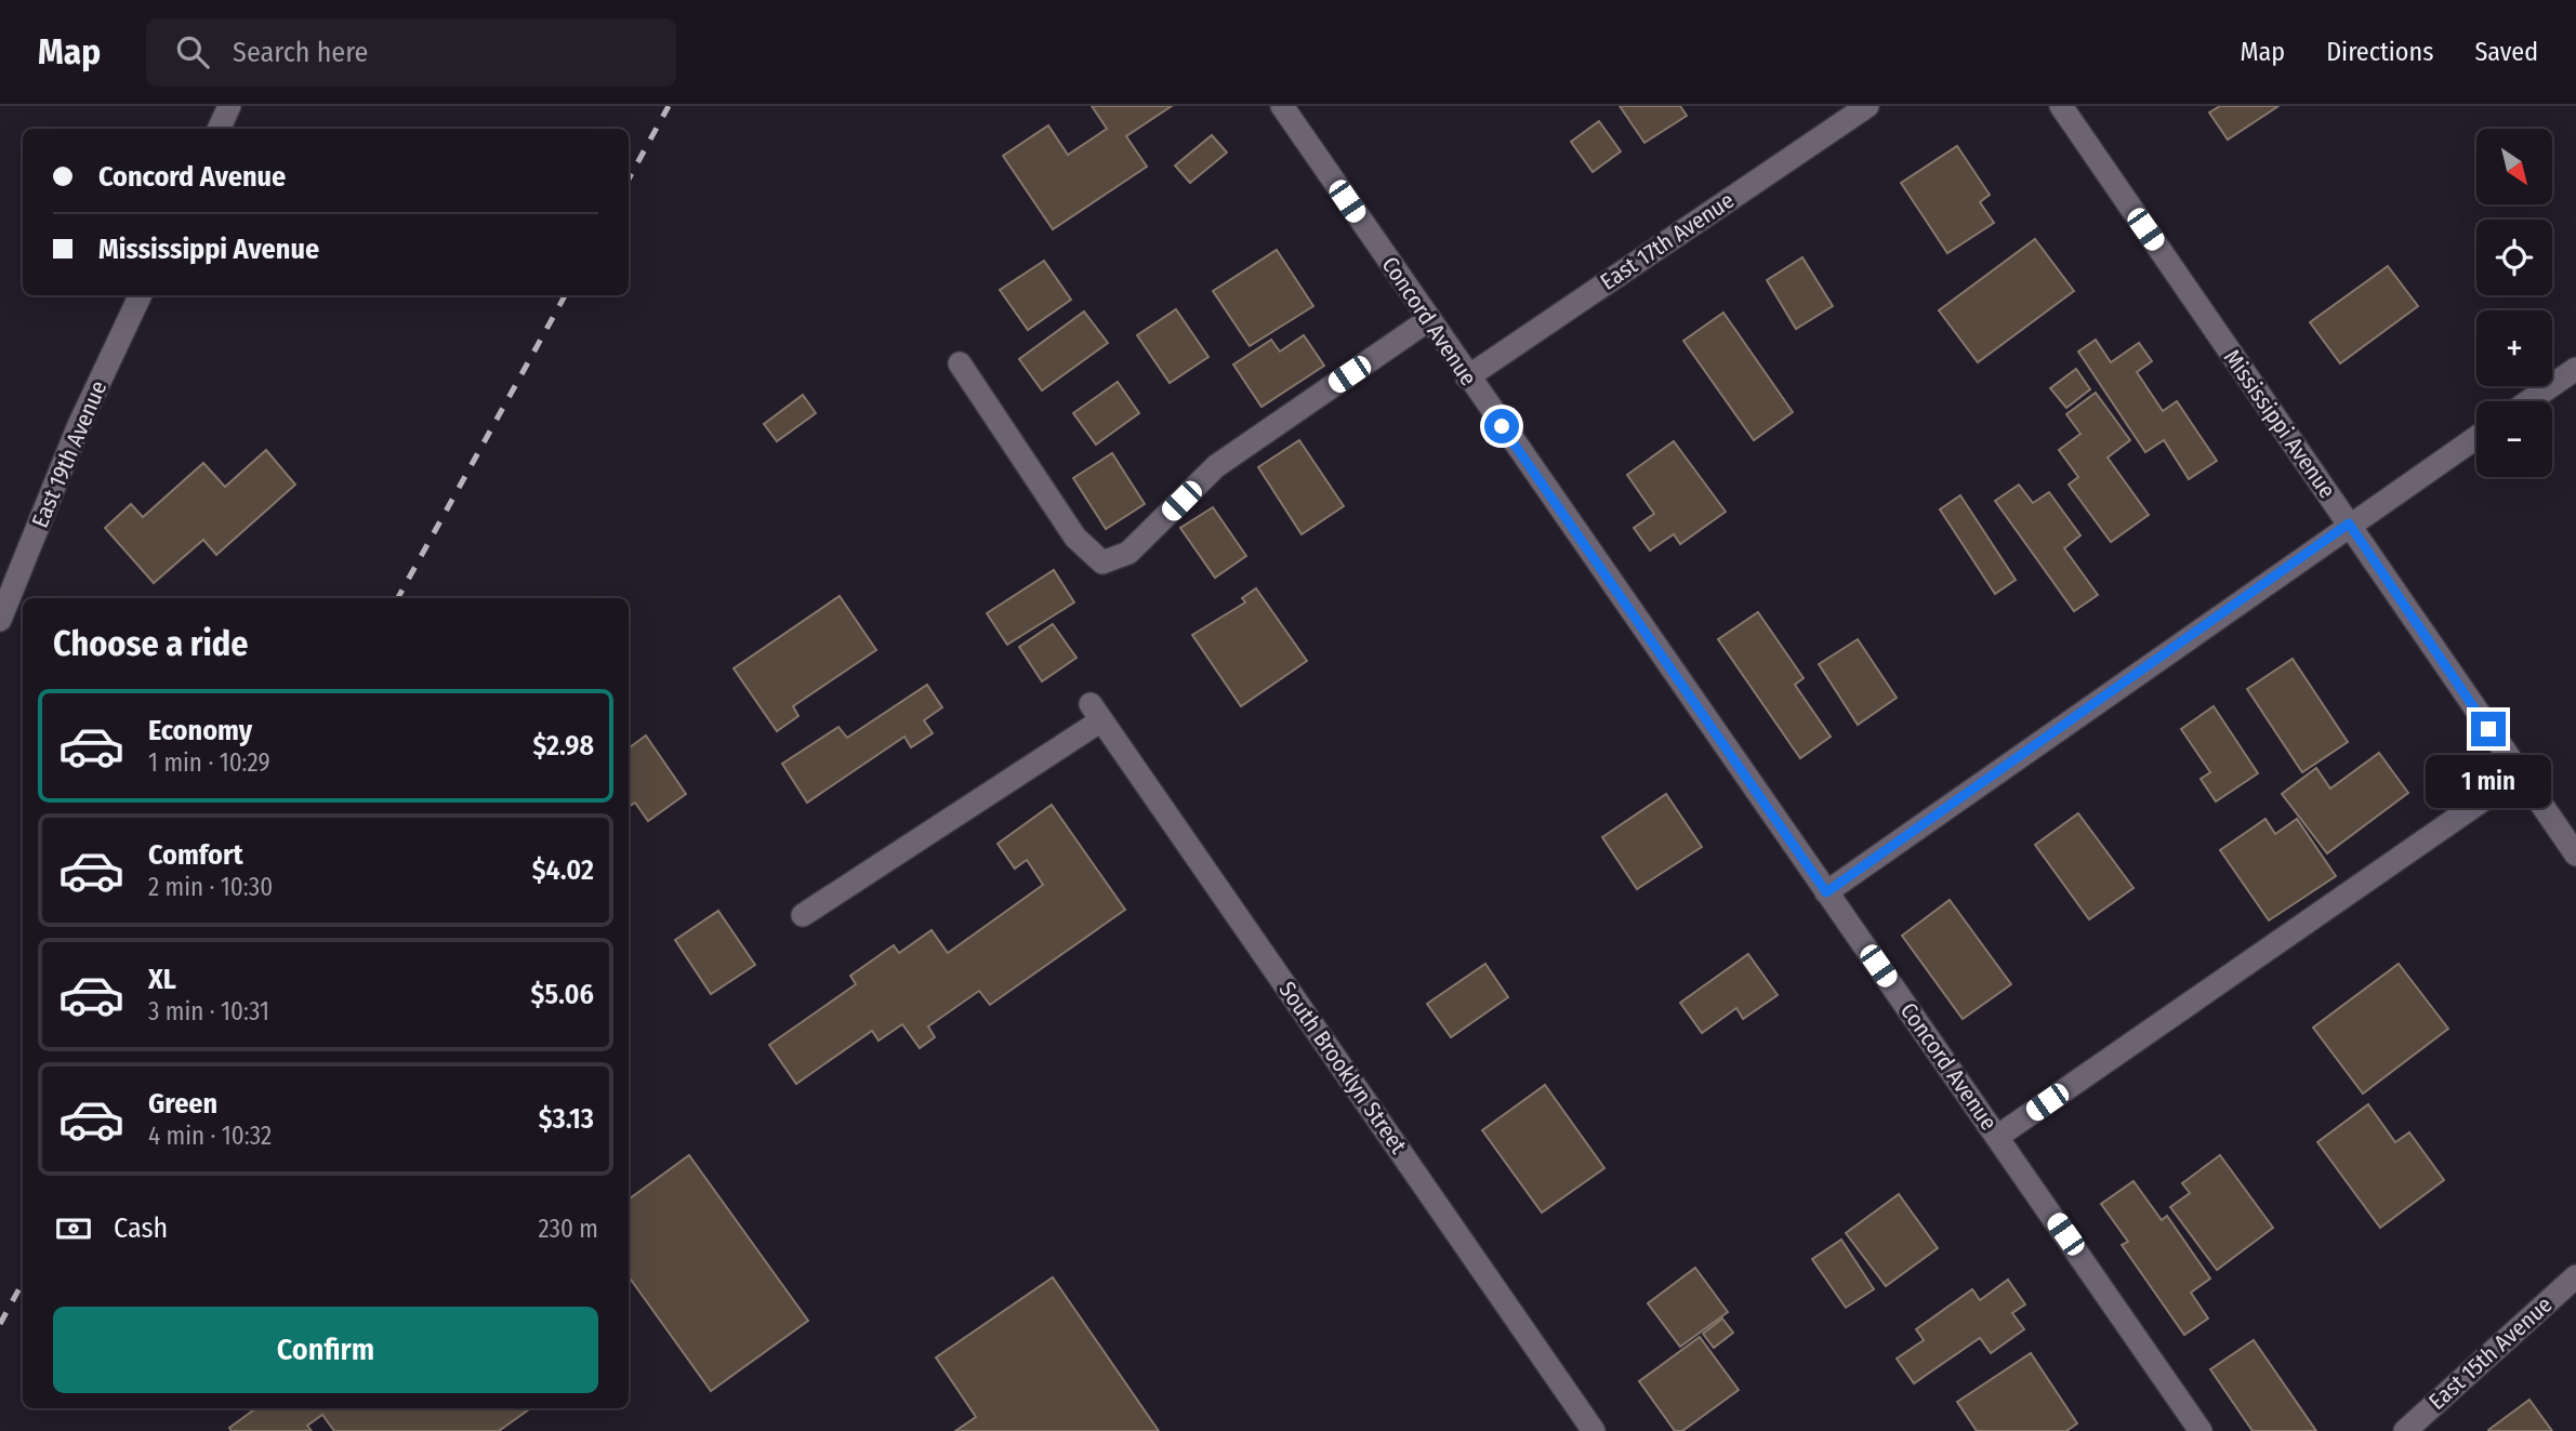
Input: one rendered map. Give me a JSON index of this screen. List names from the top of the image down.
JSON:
{
  "streets": {
    "street": [
      "East 17th Avenue",
      "Concord Avenue",
      "Mississippi Avenue",
      "East 19th Avenue",
      "South Brooklyn Street",
      "East 15th Avenue"
    ]
  },
  "crossings": [
    ["East 17th Avenue", "Concord Avenue"]
  ],
  "north": "bottom right",
  "page": {
    "header": "Map",
    "search": "Search here",
    "nav": ["Map", "Directions", "Saved"],
    "map_buttons": ["+", "−"],
    "banner": ["Concord Avenue", "Mississippi Avenue"],
    "heading": "Choose a ride",
    "list": [
      {
        "name": "Economy",
        "note": "1 min · 10:29",
        "value": "$2.98"
      },
      {
        "name": "Comfort",
        "note": "2 min · 10:30",
        "value": "$4.02"
      },
      {
        "name": "XL",
        "note": "3 min · 10:31",
        "value": "$5.06"
      },
      {
        "name": "Green",
        "note": "4 min · 10:32",
        "value": "$3.13"
      }
    ],
    "bubble": "1 min",
    "pay": ["Cash", "230 m"],
    "buttons": "Confirm"
  }
}
